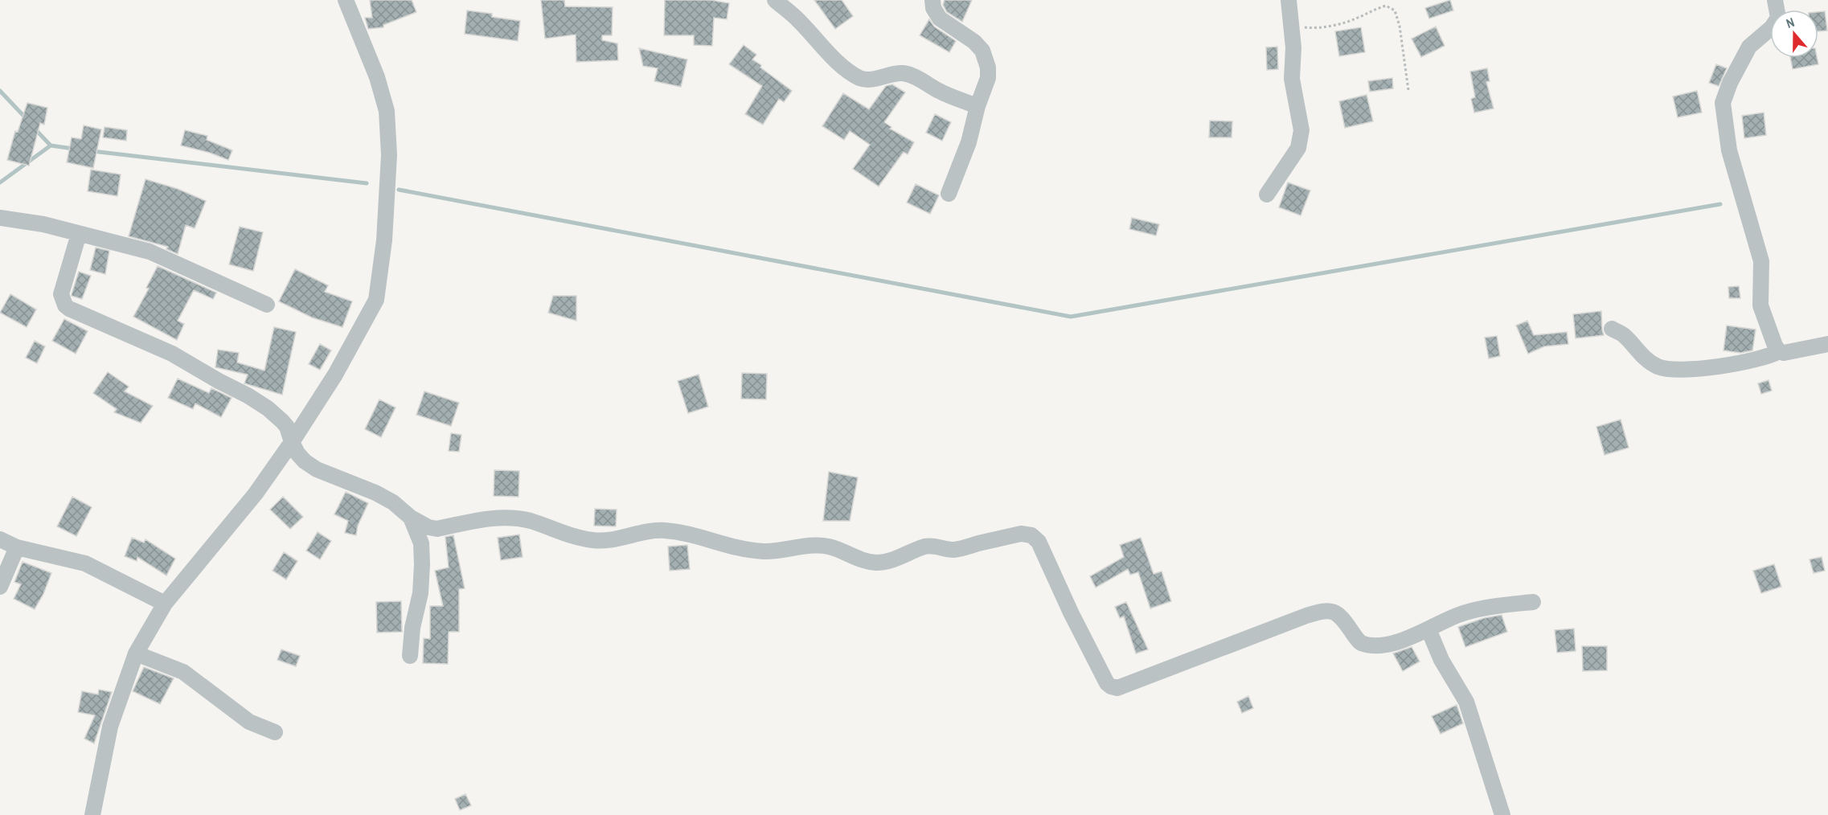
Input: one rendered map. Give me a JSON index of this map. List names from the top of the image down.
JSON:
{
  "north": "top"
}
